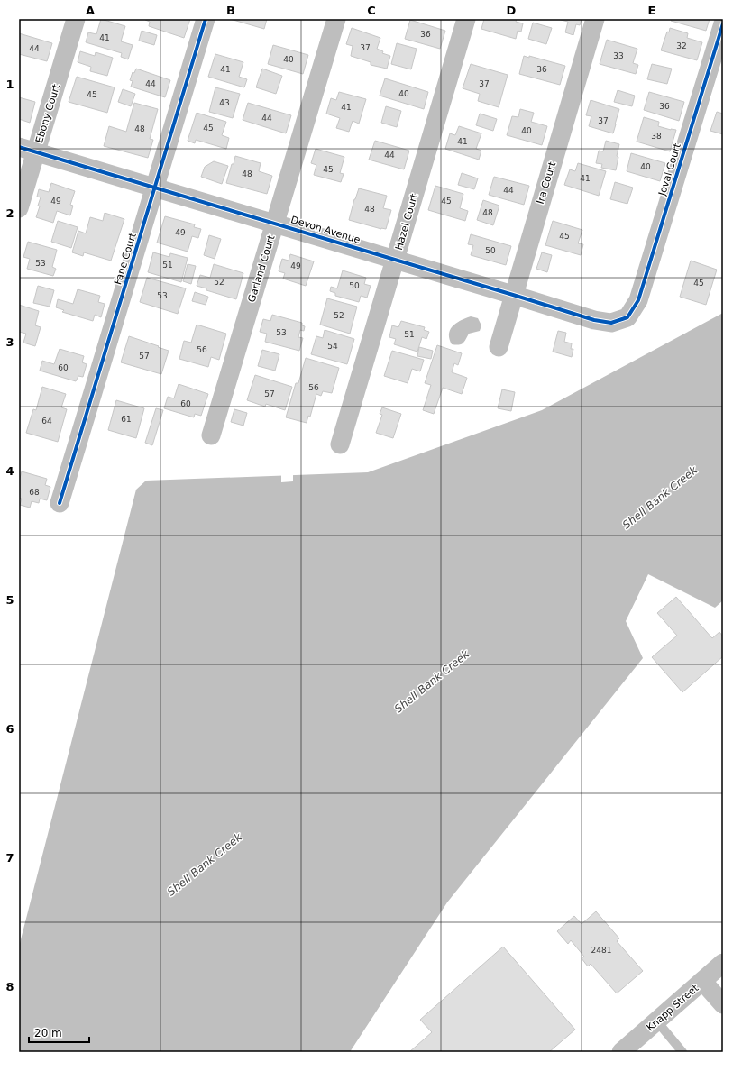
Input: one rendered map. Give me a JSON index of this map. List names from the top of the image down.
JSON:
{
  "streets": {
    "street": [
      "Ebony Court",
      "Joval Court",
      "Ira Court",
      "Hazel Court",
      "Devon Avenue",
      "Fane Court",
      "Garland Court",
      "Knapp Street"
    ]
  },
  "crossings": [
    ["Ebony Court", "Devon Avenue"],
    ["Joval Court", "Devon Avenue"],
    ["Ira Court", "Devon Avenue"],
    ["Hazel Court", "Devon Avenue"],
    ["Devon Avenue", "Fane Court"],
    ["Devon Avenue", "Garland Court"]
  ],
  "water": ["Shell Bank Creek"],
  "house_numbers": [
    "36",
    "41",
    "32",
    "37",
    "44",
    "33",
    "40",
    "41",
    "36",
    "44",
    "37",
    "40",
    "45",
    "43",
    "36",
    "41",
    "44",
    "37",
    "45",
    "48",
    "40",
    "38",
    "41",
    "44",
    "40",
    "45",
    "48",
    "41",
    "44",
    "49",
    "45",
    "48",
    "48",
    "49",
    "45",
    "50",
    "53",
    "51",
    "49",
    "52",
    "45",
    "50",
    "53",
    "52",
    "53",
    "51",
    "54",
    "56",
    "57",
    "60",
    "56",
    "57",
    "60",
    "61",
    "64",
    "68",
    "2481"
  ],
  "scale_bar": "20 m",
  "grid": {
    "columns": [
      "A",
      "B",
      "C",
      "D",
      "E"
    ],
    "rows": [
      "1",
      "2",
      "3",
      "4",
      "5",
      "6",
      "7",
      "8"
    ]
  }
}
